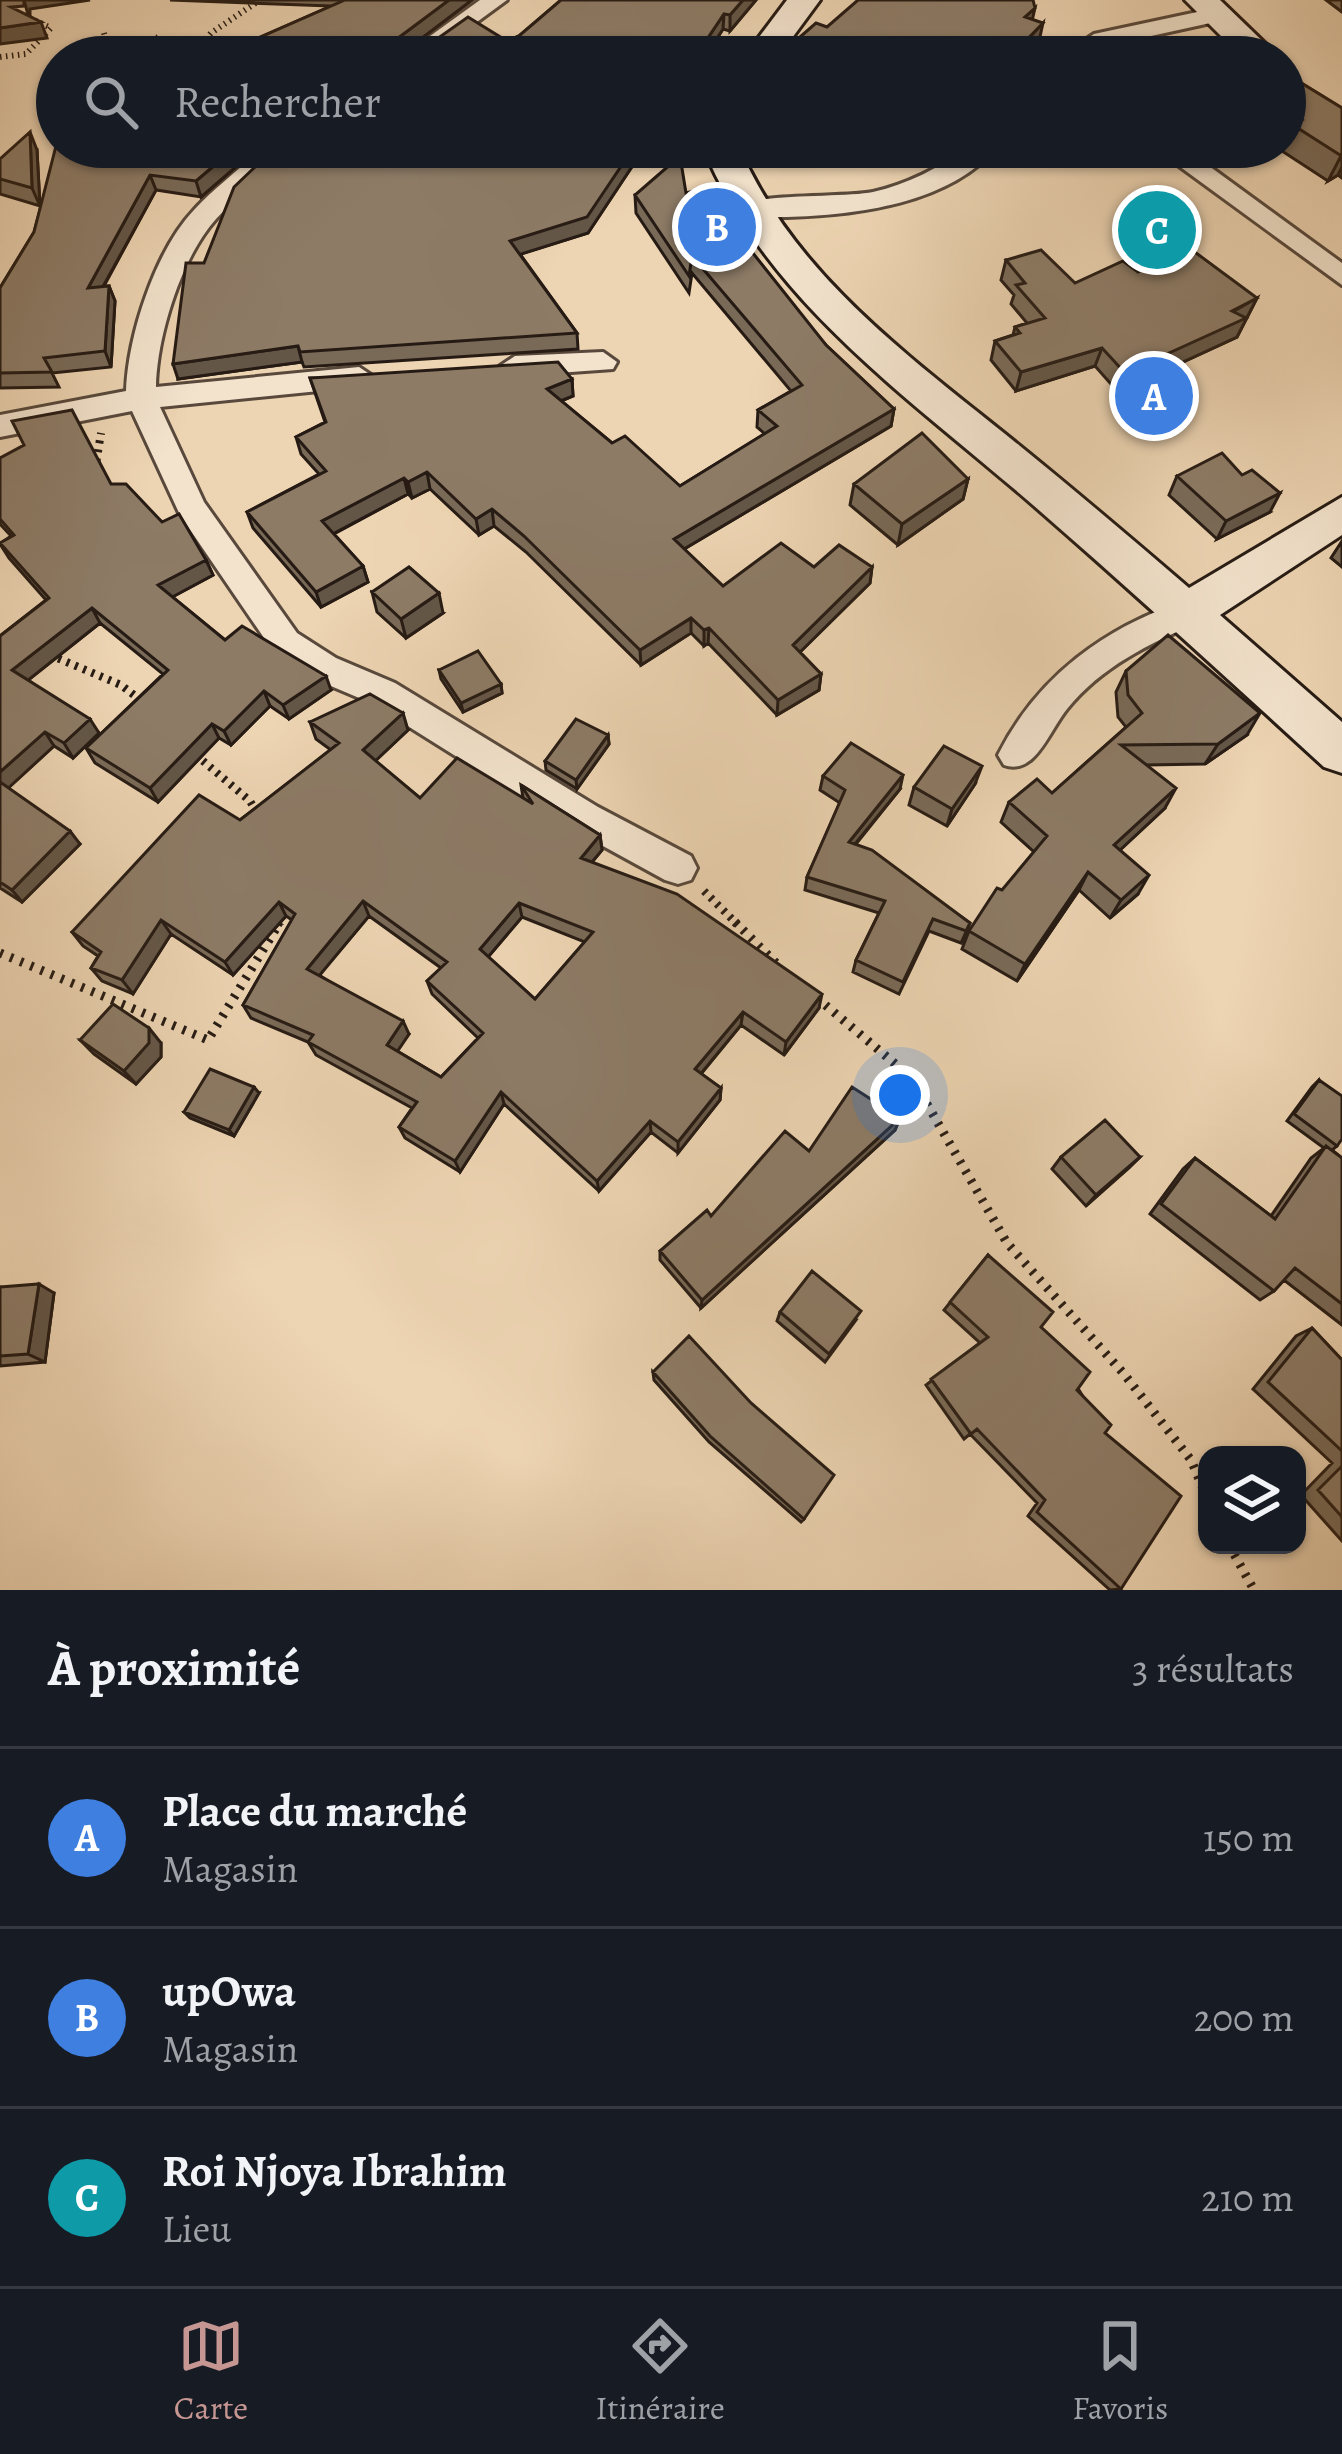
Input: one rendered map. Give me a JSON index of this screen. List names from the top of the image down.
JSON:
{
  "page": {
    "search": "Rechercher",
    "pins": ["B", "C", "A"],
    "heading": ["À proximité", "3 résultats"],
    "list": [
      {
        "mark": "A",
        "name": "Place du marché",
        "note": "Magasin",
        "value": "150 m"
      },
      {
        "mark": "B",
        "name": "upOwa",
        "note": "Magasin",
        "value": "200 m"
      },
      {
        "mark": "C",
        "name": "Roi Njoya Ibrahim",
        "note": "Lieu",
        "value": "210 m"
      }
    ],
    "nav": ["Carte", "Itinéraire", "Favoris"]
  }
}
